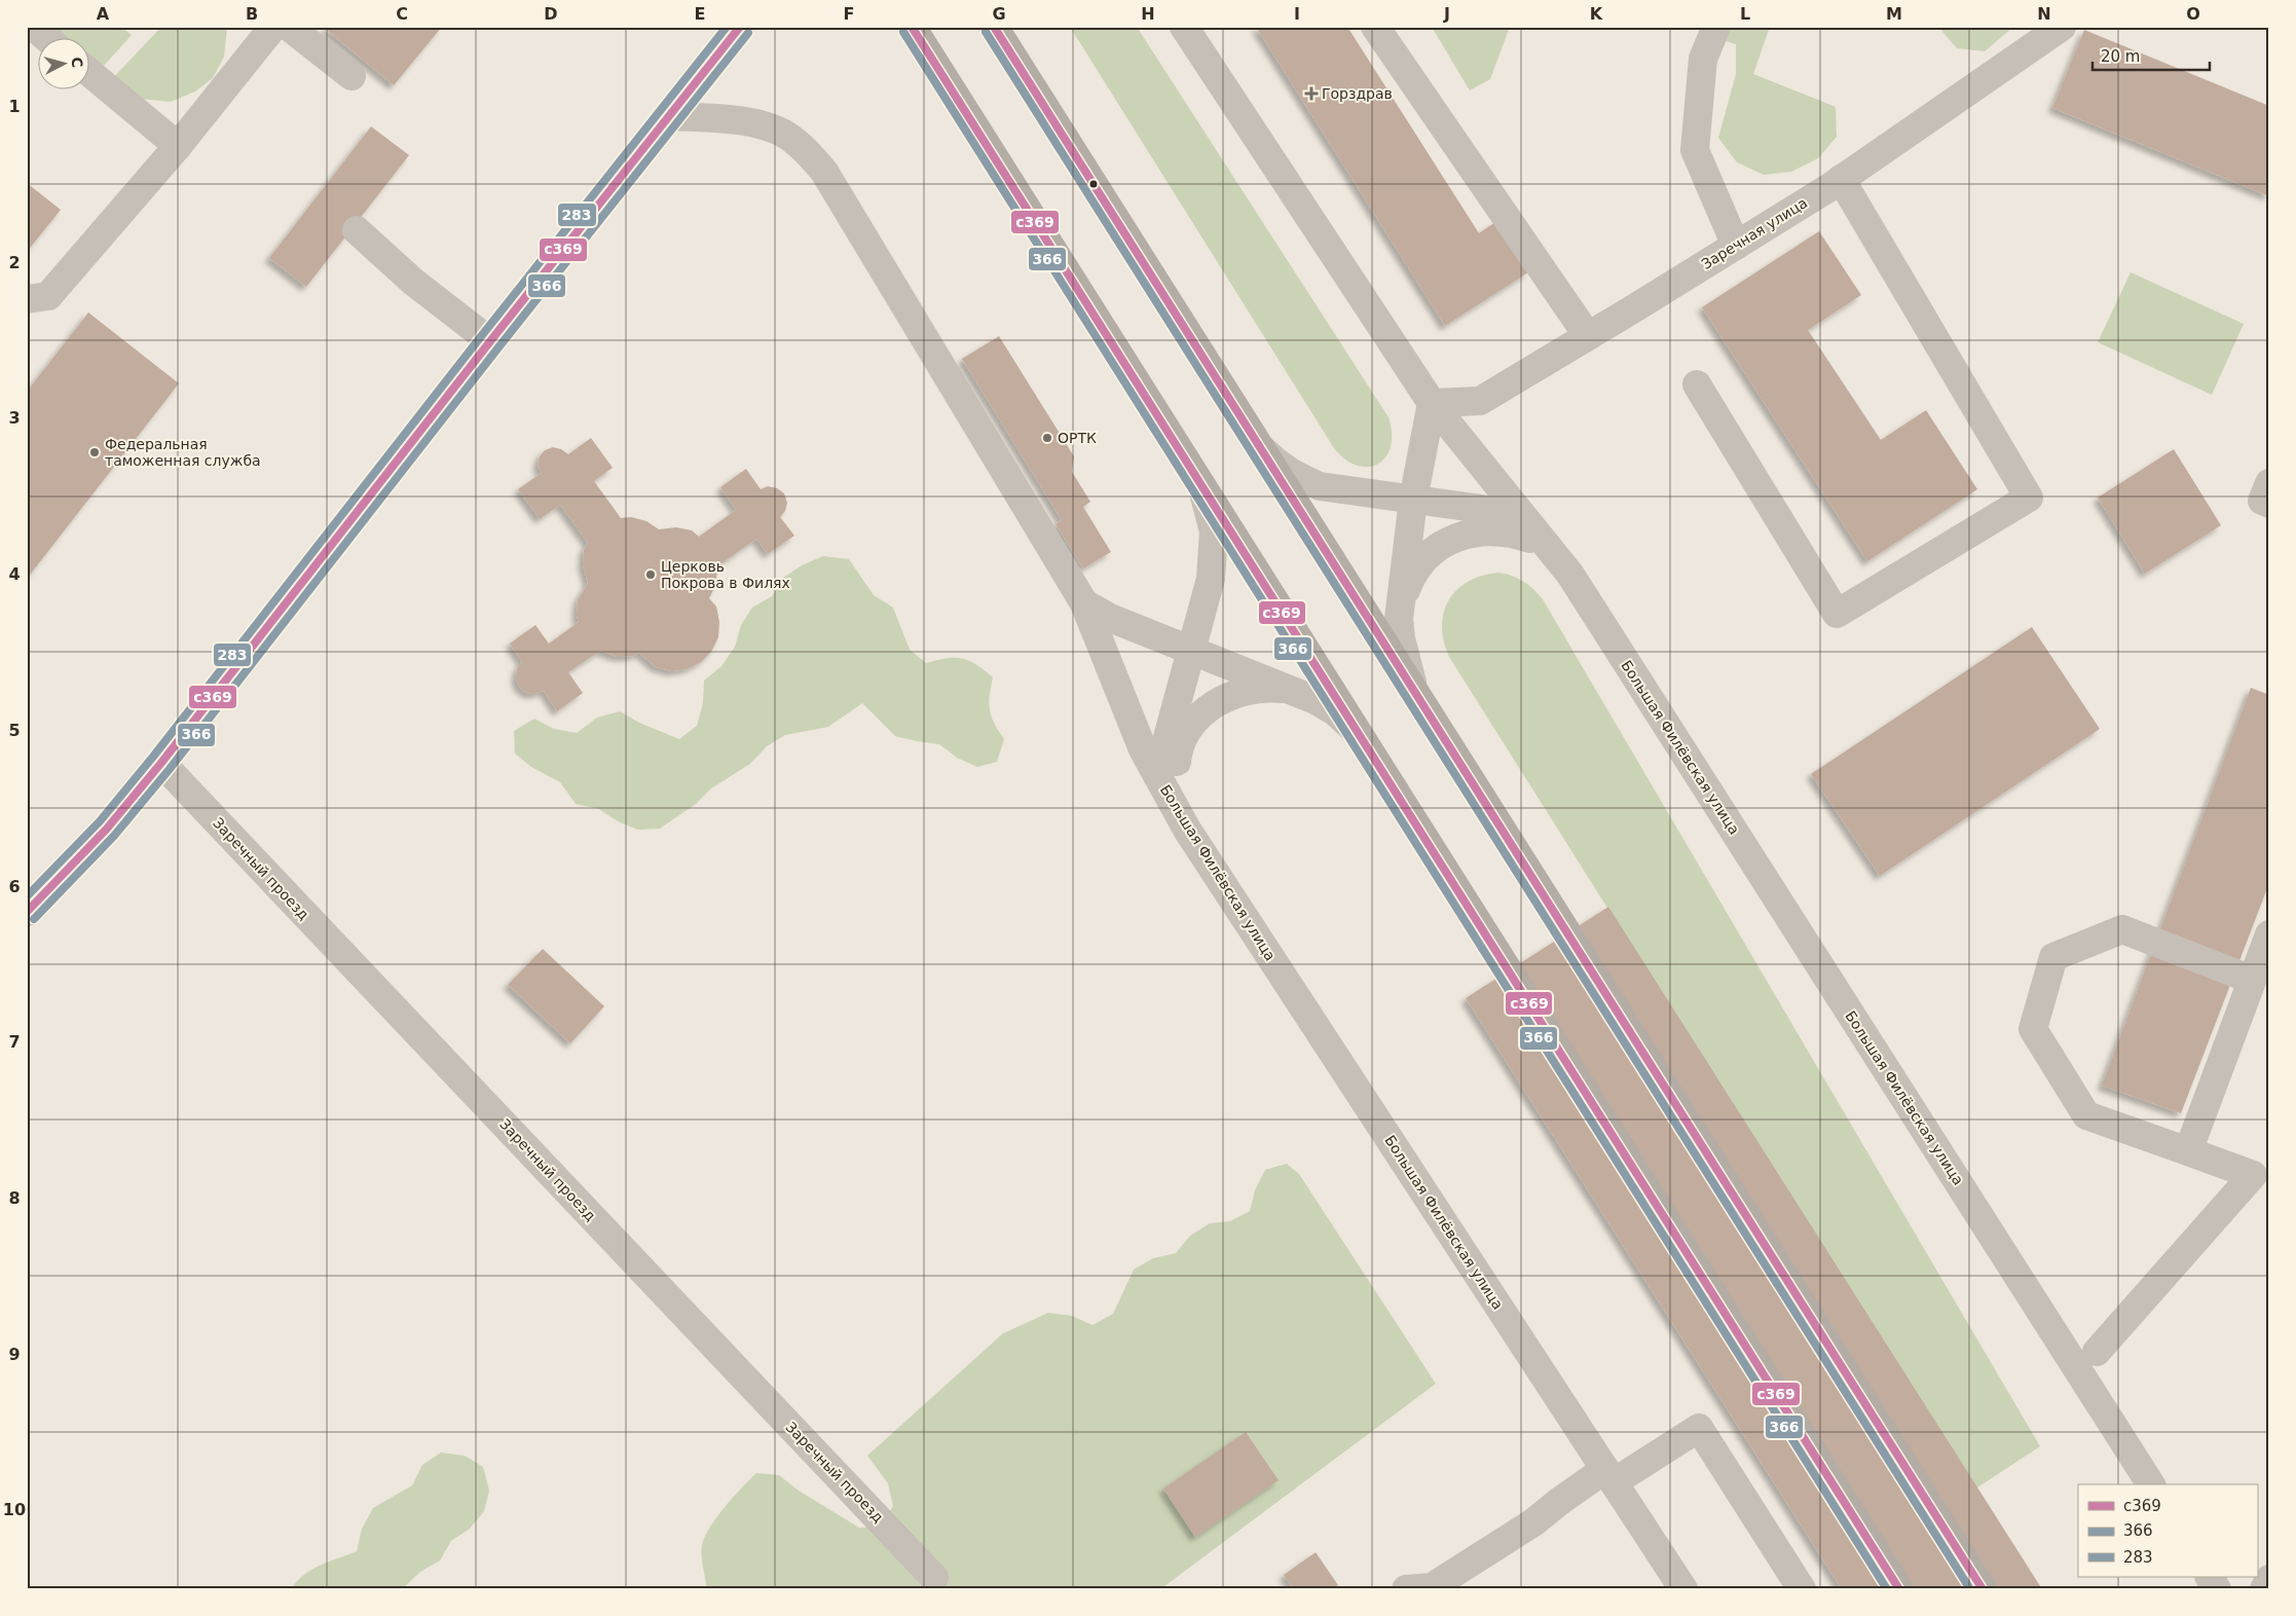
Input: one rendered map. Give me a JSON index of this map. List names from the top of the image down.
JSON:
{
  "streets": {
    "street": ["Заречная улица", "Большая Филёвская улица", "Заречный проезд"]
  },
  "crossings": [
    ["Заречная улица", "Большая Филёвская улица"]
  ],
  "places": {
    "health": ["Горздрав"],
    "other": ["ОРТК", "Федеральная таможенная служба", "Церковь Покрова в Филях"]
  },
  "lines": ["transit line с369", "transit line 283", "transit line 366"],
  "legend": ["с369", "366", "283"],
  "scale_bar": "20 m",
  "north": "right",
  "grid": {
    "columns": [
      "A",
      "B",
      "C",
      "D",
      "E",
      "F",
      "G",
      "H",
      "I",
      "J",
      "K",
      "L",
      "M",
      "N",
      "O"
    ],
    "rows": [
      "1",
      "2",
      "3",
      "4",
      "5",
      "6",
      "7",
      "8",
      "9",
      "10"
    ]
  }
}
